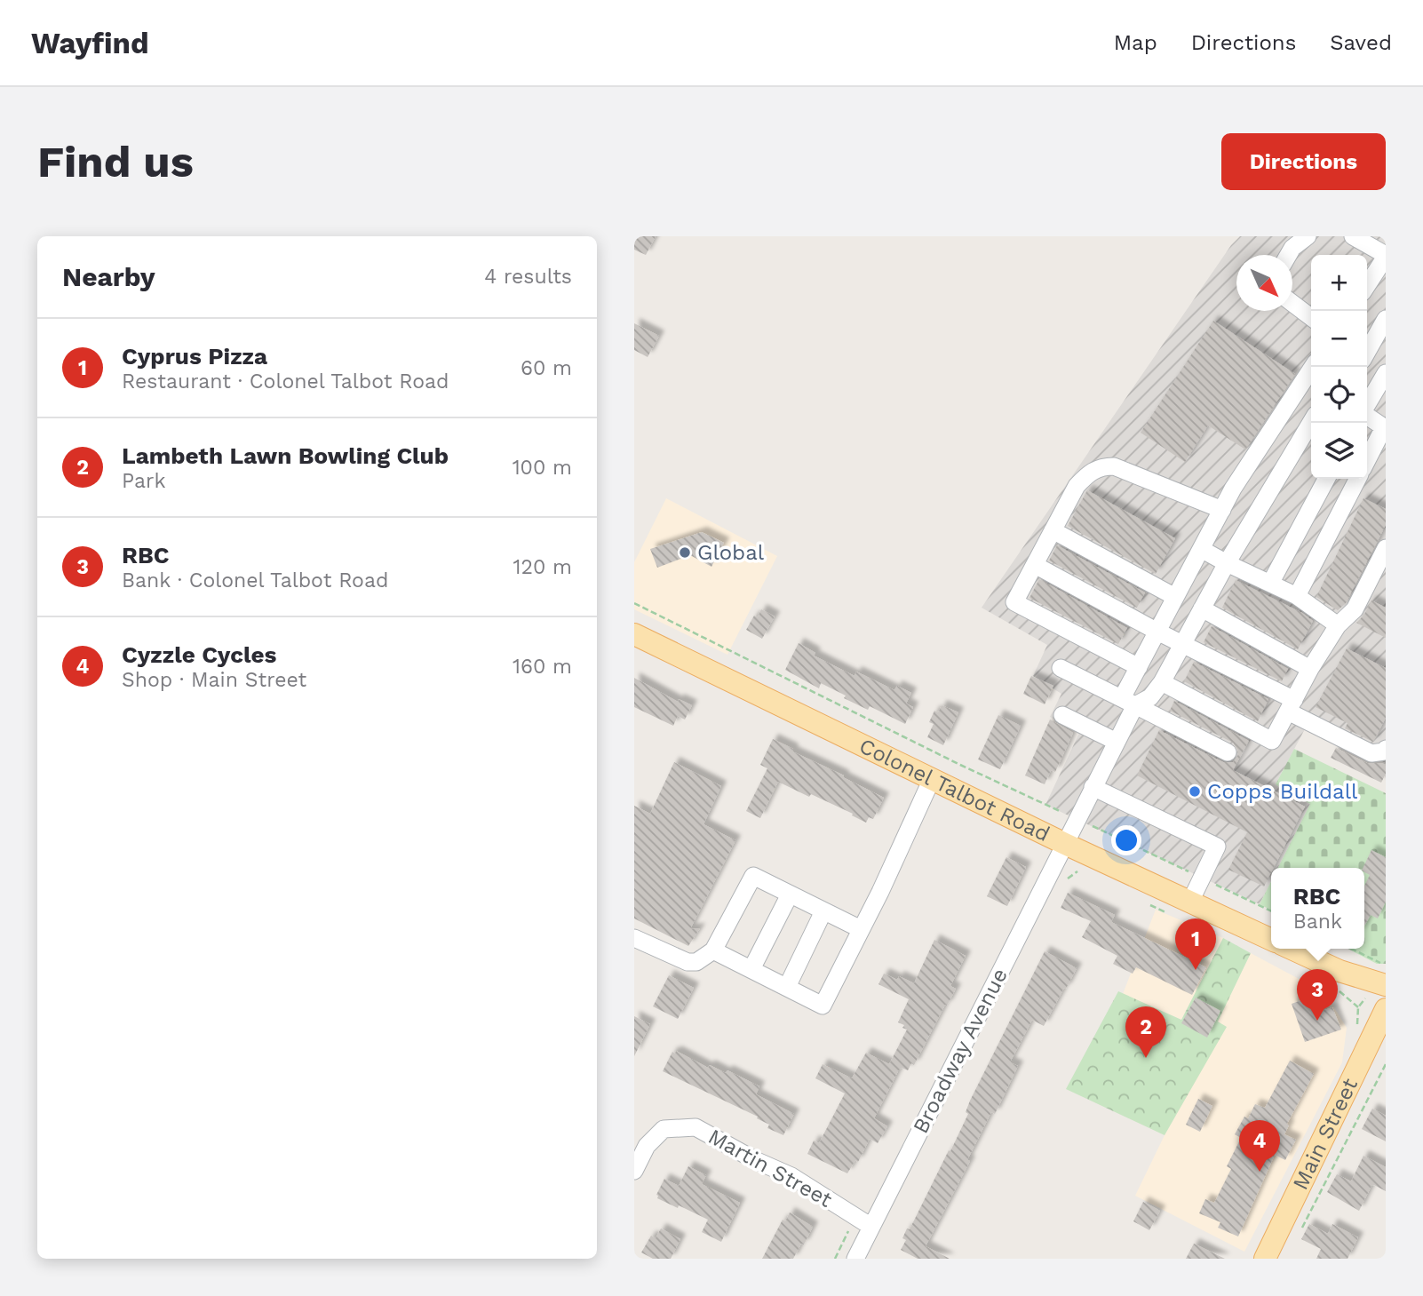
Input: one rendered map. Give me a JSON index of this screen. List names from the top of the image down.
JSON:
{
  "streets": {
    "main road": ["Colonel Talbot Road", "Main Street"],
    "street": ["Broadway Avenue", "Martin Street"]
  },
  "crossings": [
    ["Colonel Talbot Road", "Broadway Avenue"],
    ["Broadway Avenue", "Martin Street"]
  ],
  "places": ["Global", "Copps Buildall"],
  "north": "bottom right",
  "page": {
    "header": "Wayfind",
    "nav": ["Map", "Directions", "Saved"],
    "buttons": "Directions",
    "title": "Find us",
    "heading": ["Nearby", "4 results"],
    "map_buttons": ["+", "−"],
    "list": [
      {
        "mark": "1",
        "name": "Cyprus Pizza",
        "note": "Restaurant · Colonel Talbot Road",
        "value": "60 m"
      },
      {
        "mark": "2",
        "name": "Lambeth Lawn Bowling Club",
        "note": "Park",
        "value": "100 m"
      },
      {
        "mark": "3",
        "name": "RBC",
        "note": "Bank · Colonel Talbot Road",
        "value": "120 m"
      },
      {
        "mark": "4",
        "name": "Cyzzle Cycles",
        "note": "Shop · Main Street",
        "value": "160 m"
      }
    ],
    "popup": ["RBC", "Bank"],
    "pins": [
      "1",
      "3",
      "2",
      "4"
    ]
  }
}
